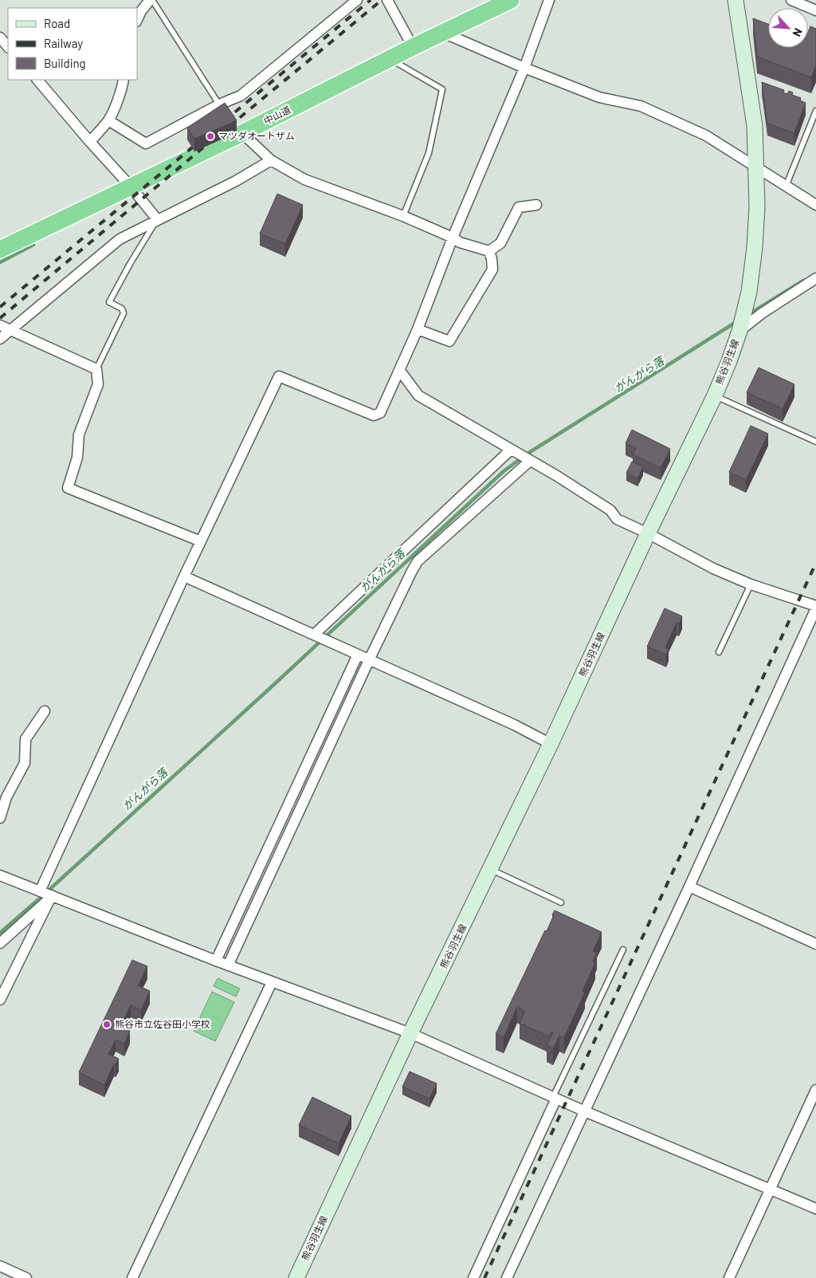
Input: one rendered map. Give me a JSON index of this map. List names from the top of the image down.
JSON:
{
  "streets": {
    "highway": ["中山道"],
    "main road": ["熊谷羽生線"]
  },
  "water": ["がんがら落"],
  "places": ["マツダオートザム", "熊谷市立佐谷田小学校"],
  "legend": ["Road", "Railway", "Building"],
  "north": "bottom right"
}
